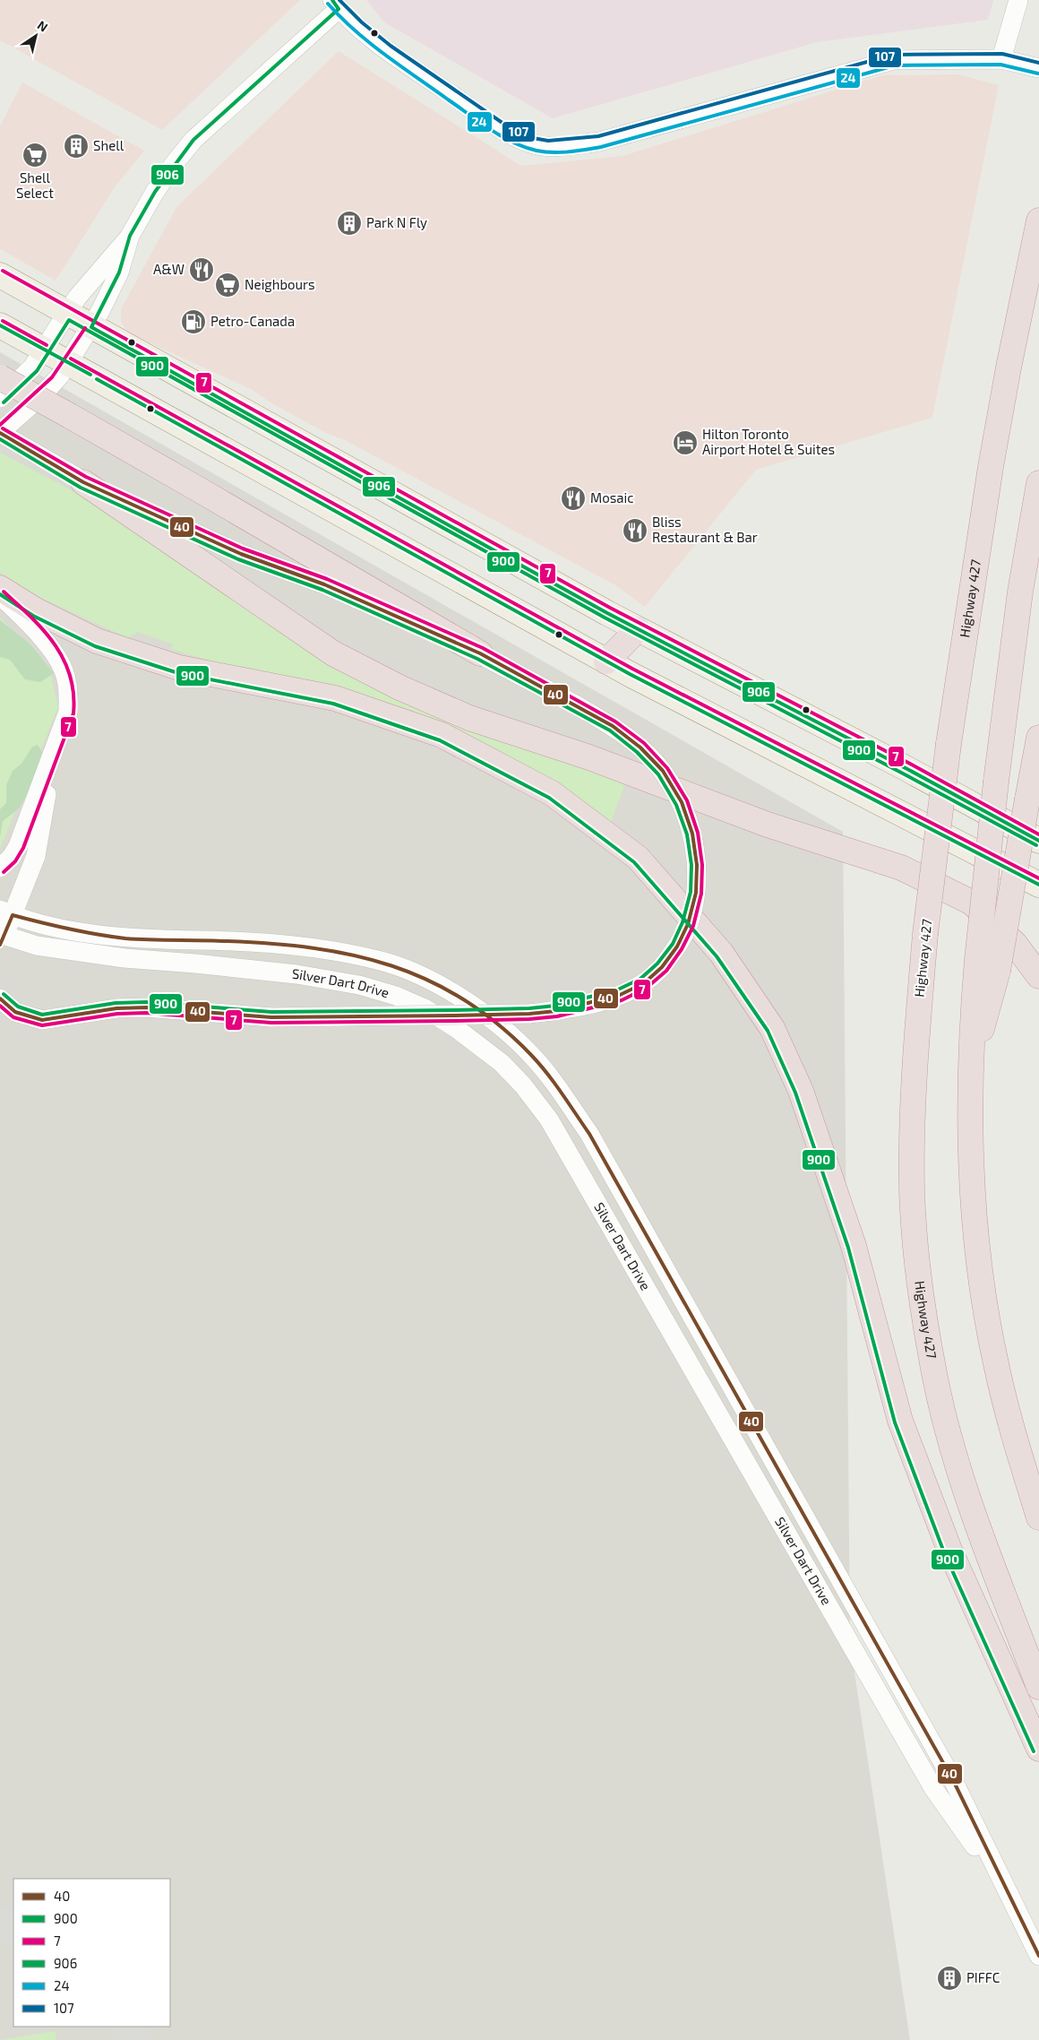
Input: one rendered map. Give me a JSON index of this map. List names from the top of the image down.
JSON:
{
  "streets": {
    "highway": ["Highway 427"],
    "street": ["Silver Dart Drive"]
  },
  "places": {
    "building": ["Shell", "Park N Fly", "PIFFC"],
    "supermarket": ["Shell Select", "Neighbours"],
    "restaurant": ["A&W", "Mosaic", "Bliss Restaurant & Bar"],
    "fuel station": ["Petro-Canada"],
    "hotel": ["Hilton Toronto Airport Hotel & Suites"]
  },
  "lines": [
    "transit line 906",
    "transit line 107",
    "transit line 24",
    "transit line 7",
    "transit line 900",
    "transit line 40"
  ],
  "legend": [
    "40",
    "900",
    "7",
    "906",
    "24",
    "107"
  ],
  "north": "top right"
}
